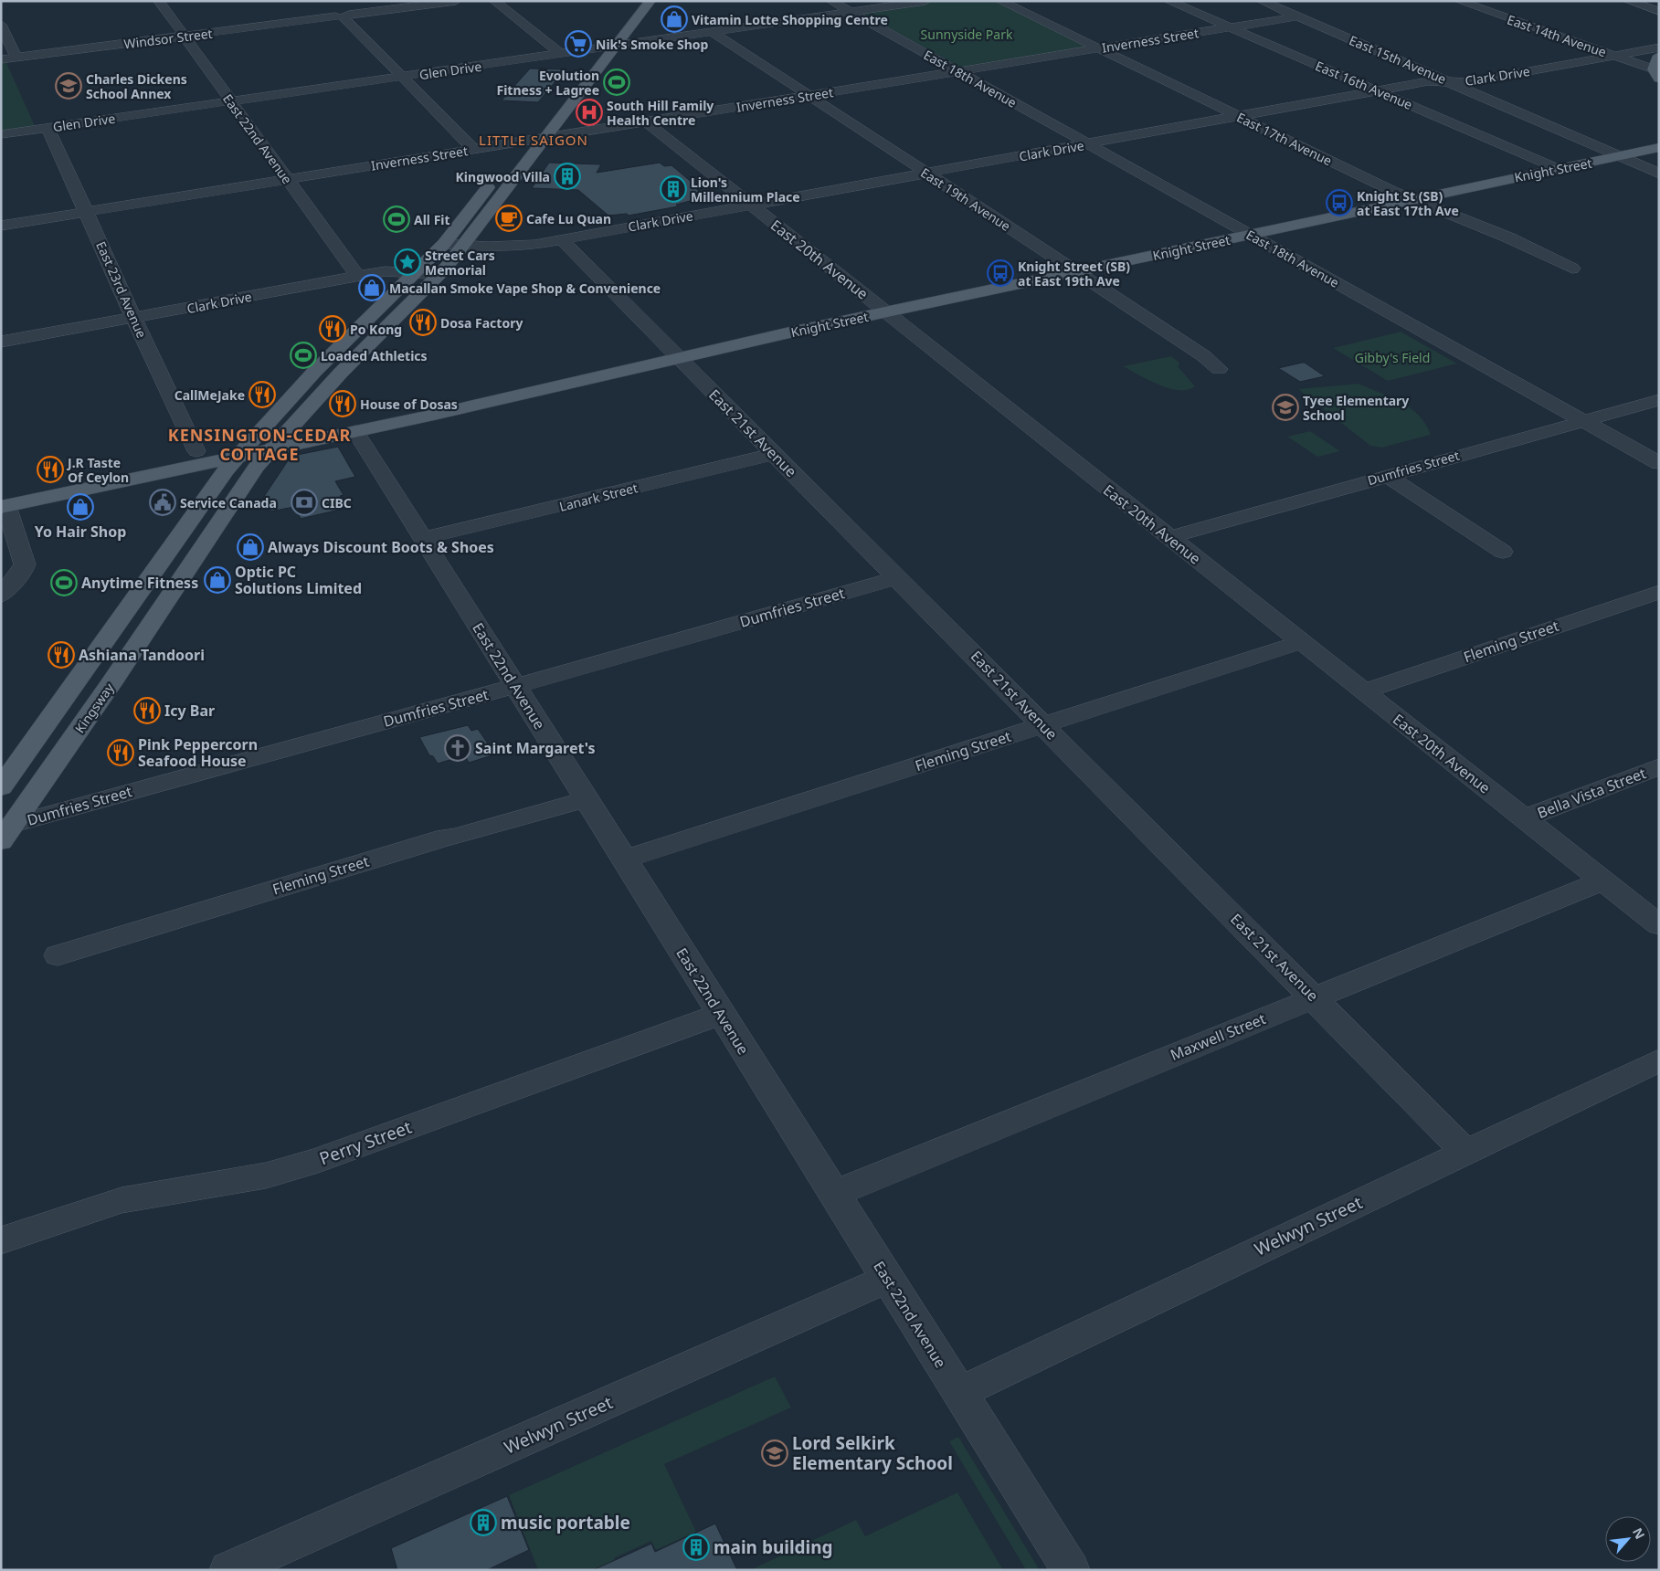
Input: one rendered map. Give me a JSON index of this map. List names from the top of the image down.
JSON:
{
  "streets": {
    "main road": ["Knight Street", "Kingsway"],
    "street": [
      "East 14th Avenue",
      "Windsor Street",
      "Inverness Street",
      "East 15th Avenue",
      "Glen Drive",
      "Clark Drive",
      "East 18th Avenue",
      "East 16th Avenue",
      "East 22nd Avenue",
      "East 17th Avenue",
      "East 19th Avenue",
      "East 20th Avenue",
      "East 23rd Avenue",
      "East 21st Avenue",
      "Dumfries Street",
      "Lanark Street",
      "Fleming Street",
      "Bella Vista Street",
      "Maxwell Street",
      "Perry Street",
      "Welwyn Street"
    ]
  },
  "crossings": [
    ["East 14th Avenue", "Clark Drive"],
    ["Windsor Street", "East 22nd Avenue"],
    ["Inverness Street", "East 15th Avenue"],
    ["Inverness Street", "East 18th Avenue"],
    ["Inverness Street", "East 16th Avenue"],
    ["Inverness Street", "East 22nd Avenue"],
    ["Inverness Street", "East 17th Avenue"],
    ["Inverness Street", "East 19th Avenue"],
    ["Inverness Street", "East 20th Avenue"],
    ["Inverness Street", "East 23rd Avenue"],
    ["Inverness Street", "Kingsway"],
    ["East 15th Avenue", "Clark Drive"],
    ["East 15th Avenue", "Knight Street"],
    ["Glen Drive", "East 18th Avenue"],
    ["Glen Drive", "East 22nd Avenue"],
    ["Glen Drive", "East 19th Avenue"],
    ["Glen Drive", "East 23rd Avenue"],
    ["Glen Drive", "Kingsway"],
    ["Clark Drive", "East 18th Avenue"],
    ["Clark Drive", "East 16th Avenue"],
    ["Clark Drive", "East 22nd Avenue"],
    ["Clark Drive", "East 17th Avenue"],
    ["Clark Drive", "East 19th Avenue"],
    ["Clark Drive", "East 20th Avenue"],
    ["Clark Drive", "East 23rd Avenue"],
    ["Clark Drive", "East 21st Avenue"],
    ["Clark Drive", "Kingsway"],
    ["East 18th Avenue", "Knight Street"],
    ["East 18th Avenue", "Dumfries Street"],
    ["East 16th Avenue", "Knight Street"],
    ["East 22nd Avenue", "Knight Street"],
    ["East 22nd Avenue", "Dumfries Street"],
    ["East 22nd Avenue", "Lanark Street"],
    ["East 22nd Avenue", "Fleming Street"],
    ["East 22nd Avenue", "Maxwell Street"],
    ["East 22nd Avenue", "Perry Street"],
    ["East 22nd Avenue", "Welwyn Street"],
    ["East 17th Avenue", "Knight Street"],
    ["Knight Street", "East 19th Avenue"],
    ["Knight Street", "East 20th Avenue"],
    ["Knight Street", "East 23rd Avenue"],
    ["Knight Street", "East 21st Avenue"],
    ["Knight Street", "Kingsway"],
    ["East 20th Avenue", "Dumfries Street"],
    ["East 20th Avenue", "Fleming Street"],
    ["East 20th Avenue", "Bella Vista Street"],
    ["East 20th Avenue", "Maxwell Street"],
    ["East 21st Avenue", "Dumfries Street"],
    ["East 21st Avenue", "Lanark Street"],
    ["East 21st Avenue", "Fleming Street"],
    ["East 21st Avenue", "Maxwell Street"],
    ["East 21st Avenue", "Welwyn Street"],
    ["Dumfries Street", "Kingsway"]
  ],
  "districts": ["LITTLE SAIGON", "KENSINGTON-CEDAR COTTAGE"],
  "parks": ["Sunnyside Park", "Gibby's Field"],
  "places": {
    "shop": [
      "Vitamin Lotte Shopping Centre",
      "Macallan Smoke Vape Shop & Convenience",
      "Yo Hair Shop",
      "Always Discount Boots & Shoes",
      "Optic PC Solutions Limited"
    ],
    "supermarket": ["Nik's Smoke Shop"],
    "sports": [
      "Evolution Fitness + Lagree",
      "All Fit",
      "Loaded Athletics",
      "Anytime Fitness"
    ],
    "school or university": ["Charles Dickens School Annex", "Tyee Elementary School", "Lord Selkirk Elementary School"],
    "hospital": ["South Hill Family Health Centre"],
    "building": [
      "Kingwood Villa",
      "Lion's Millennium Place",
      "music portable",
      "main building"
    ],
    "bus stop": ["Knight St (SB) at East 17th Ave", "Knight Street (SB) at East 19th Ave"],
    "cafe": ["Cafe Lu Quan"],
    "place": ["Street Cars Memorial"],
    "restaurant": [
      "Dosa Factory",
      "Po Kong",
      "CallMeJake",
      "House of Dosas",
      "J.R Taste Of Ceylon",
      "Ashiana Tandoori",
      "Icy Bar",
      "Pink Peppercorn Seafood House"
    ],
    "public building": ["Service Canada"],
    "bank": ["CIBC"],
    "church": ["Saint Margaret's"]
  },
  "north": "top right"
}
